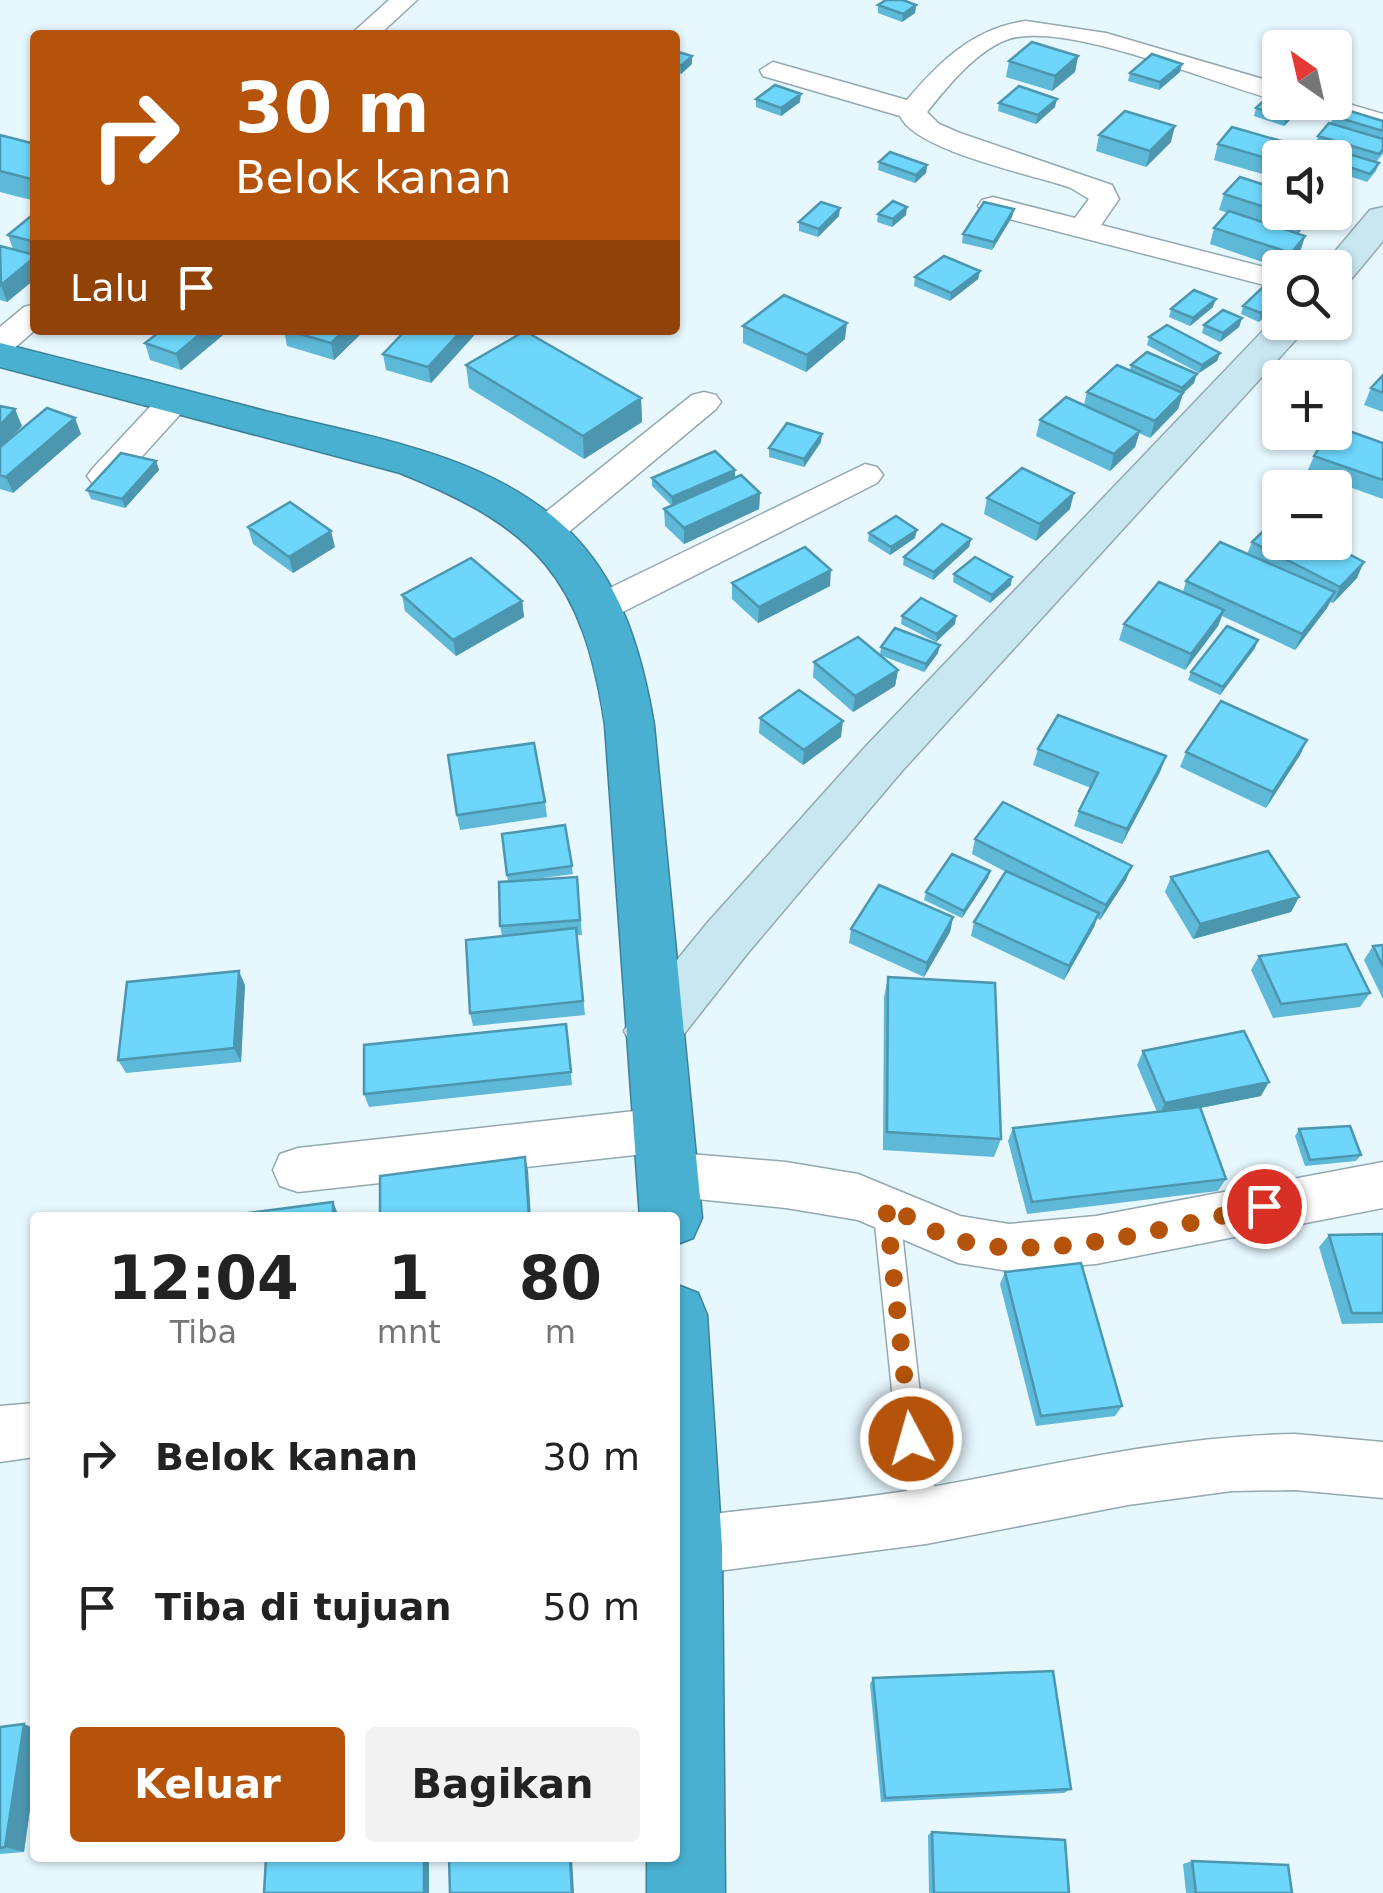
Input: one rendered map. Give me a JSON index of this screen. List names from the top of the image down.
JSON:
{
  "north": "top left",
  "page": {
    "map_buttons": ["+", "−"],
    "turn": ["30 m", "Belok kanan"],
    "then": "Lalu",
    "eta": [
      "12:04",
      "Tiba",
      "1",
      "mnt",
      "80",
      "m"
    ],
    "list": [
      {
        "name": "Belok kanan",
        "value": "30 m"
      },
      {
        "name": "Tiba di tujuan",
        "value": "50 m"
      }
    ],
    "buttons": ["Keluar", "Bagikan"]
  }
}
